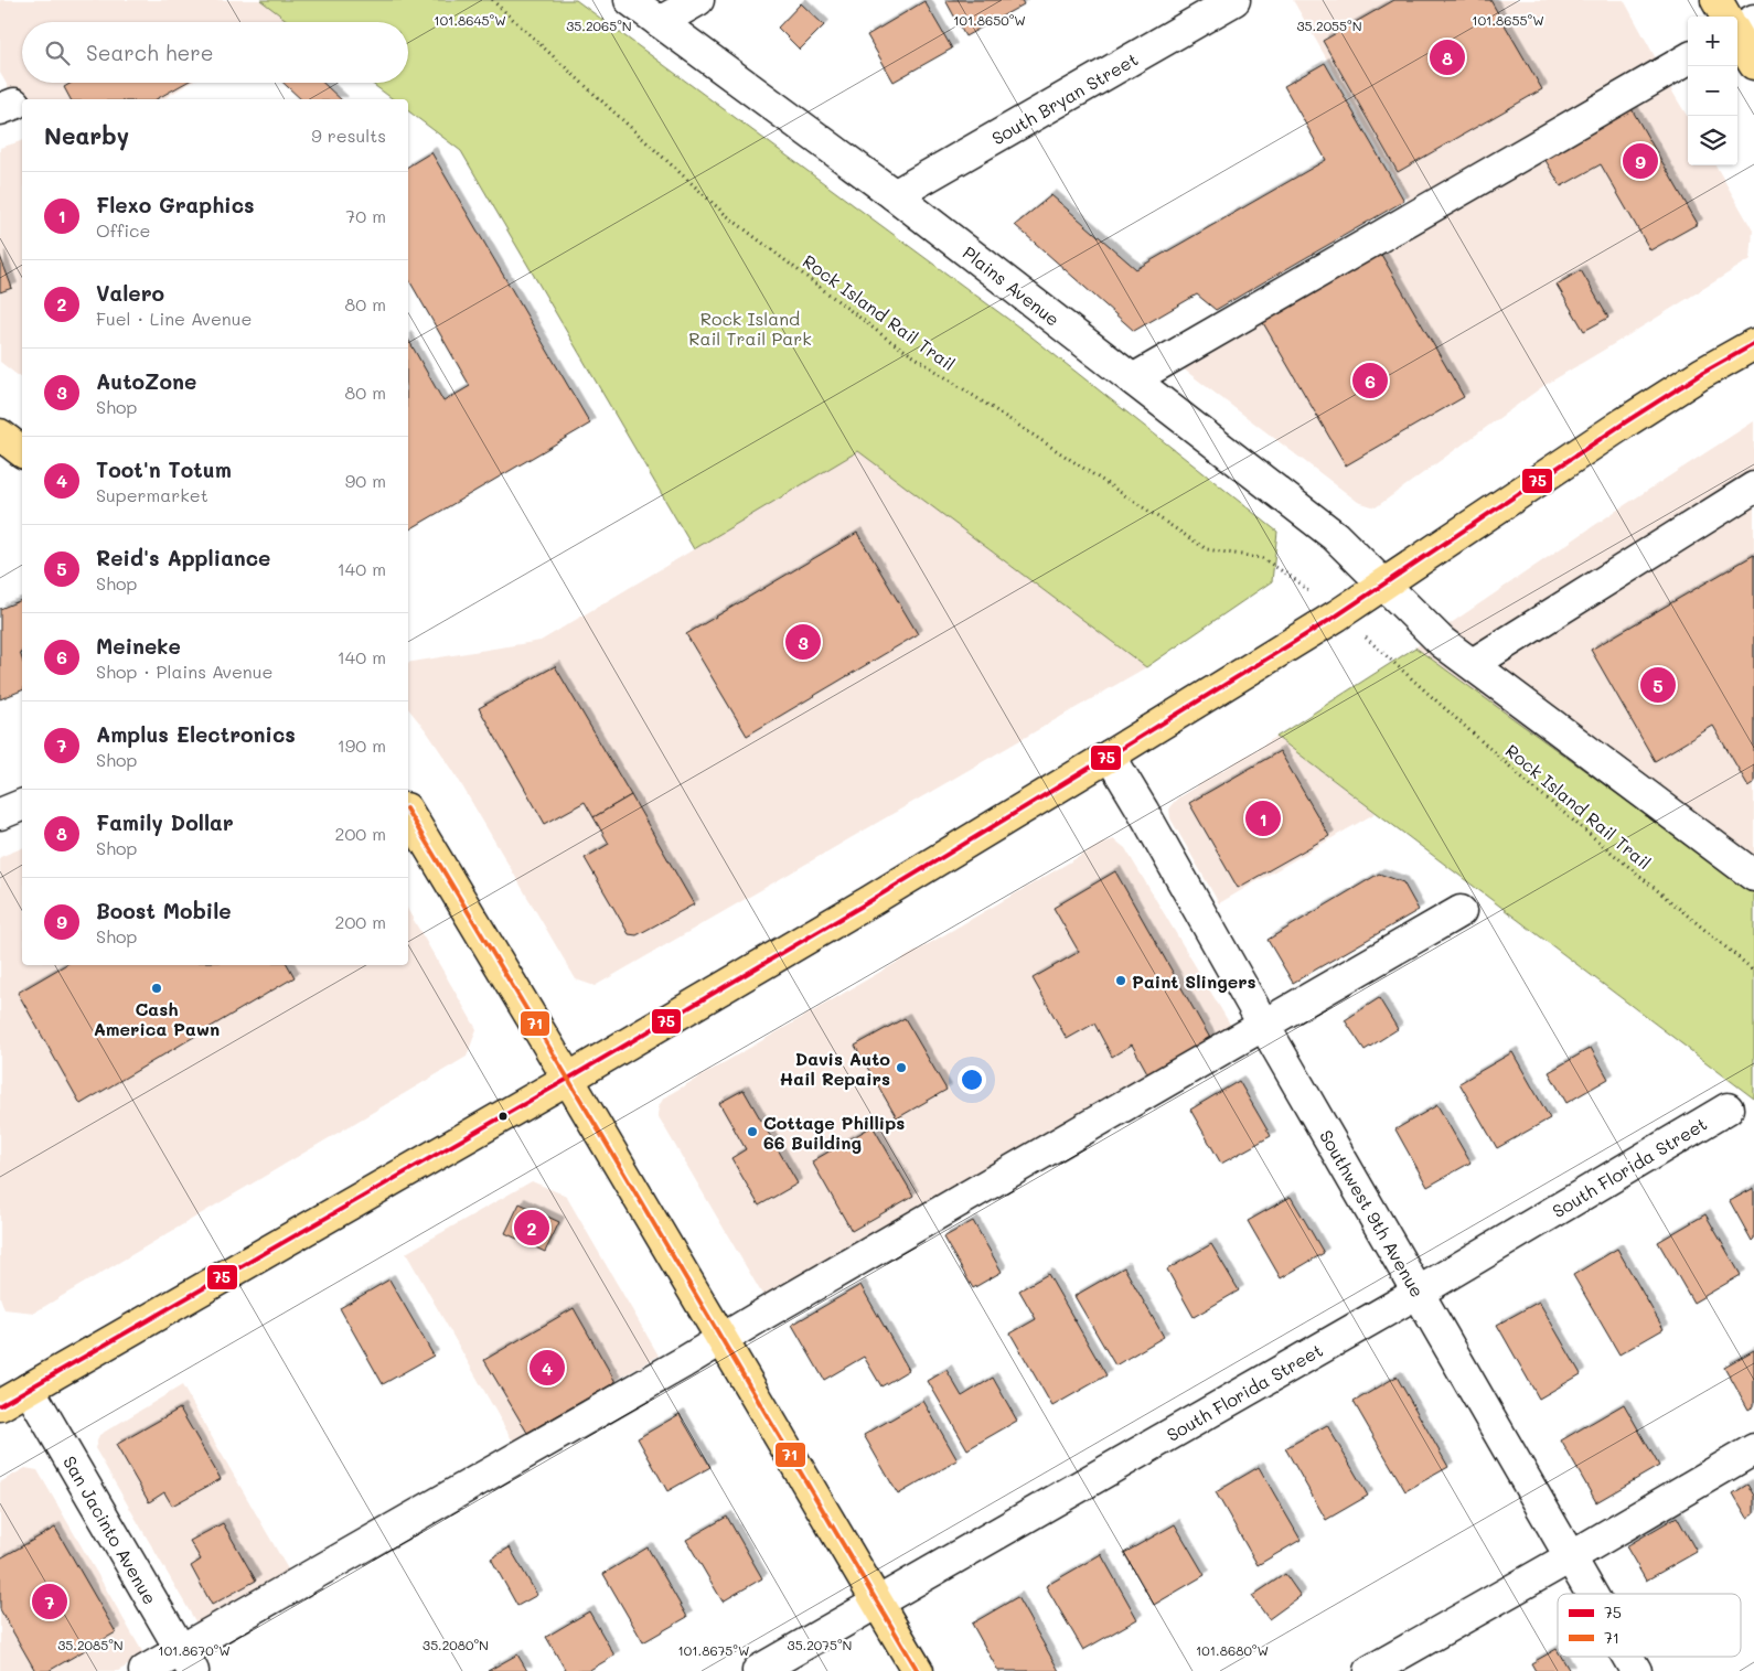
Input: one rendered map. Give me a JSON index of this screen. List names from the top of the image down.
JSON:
{
  "streets": {
    "street": [
      "South Bryan Street",
      "Plains Avenue",
      "South Florida Street",
      "Southwest 9th Avenue",
      "San Jacinto Avenue"
    ],
    "path": ["Rock Island Rail Trail"]
  },
  "crossings": [
    ["South Bryan Street", "Plains Avenue"],
    ["South Florida Street", "Southwest 9th Avenue"]
  ],
  "parks": ["Rock Island Rail Trail Park"],
  "places": [
    "Paint Slingers",
    "Cash America Pawn",
    "Davis Auto Hail Repairs",
    "Cottage Phillips 66 Building"
  ],
  "lines": ["transit line 75", "transit line 71"],
  "legend": ["75", "71"],
  "page": {
    "map_buttons": ["+", "−"],
    "search": "Search here",
    "pins": [
      "8",
      "9",
      "6",
      "3",
      "5",
      "1",
      "2",
      "4",
      "7"
    ],
    "heading": ["Nearby", "9 results"],
    "list": [
      {
        "mark": "1",
        "name": "Flexo Graphics",
        "note": "Office",
        "value": "70 m"
      },
      {
        "mark": "2",
        "name": "Valero",
        "note": "Fuel · Line Avenue",
        "value": "80 m"
      },
      {
        "mark": "3",
        "name": "AutoZone",
        "note": "Shop",
        "value": "80 m"
      },
      {
        "mark": "4",
        "name": "Toot'n Totum",
        "note": "Supermarket",
        "value": "90 m"
      },
      {
        "mark": "5",
        "name": "Reid's Appliance",
        "note": "Shop",
        "value": "140 m"
      },
      {
        "mark": "6",
        "name": "Meineke",
        "note": "Shop · Plains Avenue",
        "value": "140 m"
      },
      {
        "mark": "7",
        "name": "Amplus Electronics",
        "note": "Shop",
        "value": "190 m"
      },
      {
        "mark": "8",
        "name": "Family Dollar",
        "note": "Shop",
        "value": "200 m"
      },
      {
        "mark": "9",
        "name": "Boost Mobile",
        "note": "Shop",
        "value": "200 m"
      }
    ]
  },
  "coordinates": [
    "101.8645°W",
    "101.8650°W",
    "101.8655°W",
    "35.2055°N",
    "35.2065°N",
    "35.2085°N",
    "35.2080°N",
    "35.2075°N",
    "101.8670°W",
    "101.8675°W",
    "101.8680°W"
  ]
}
